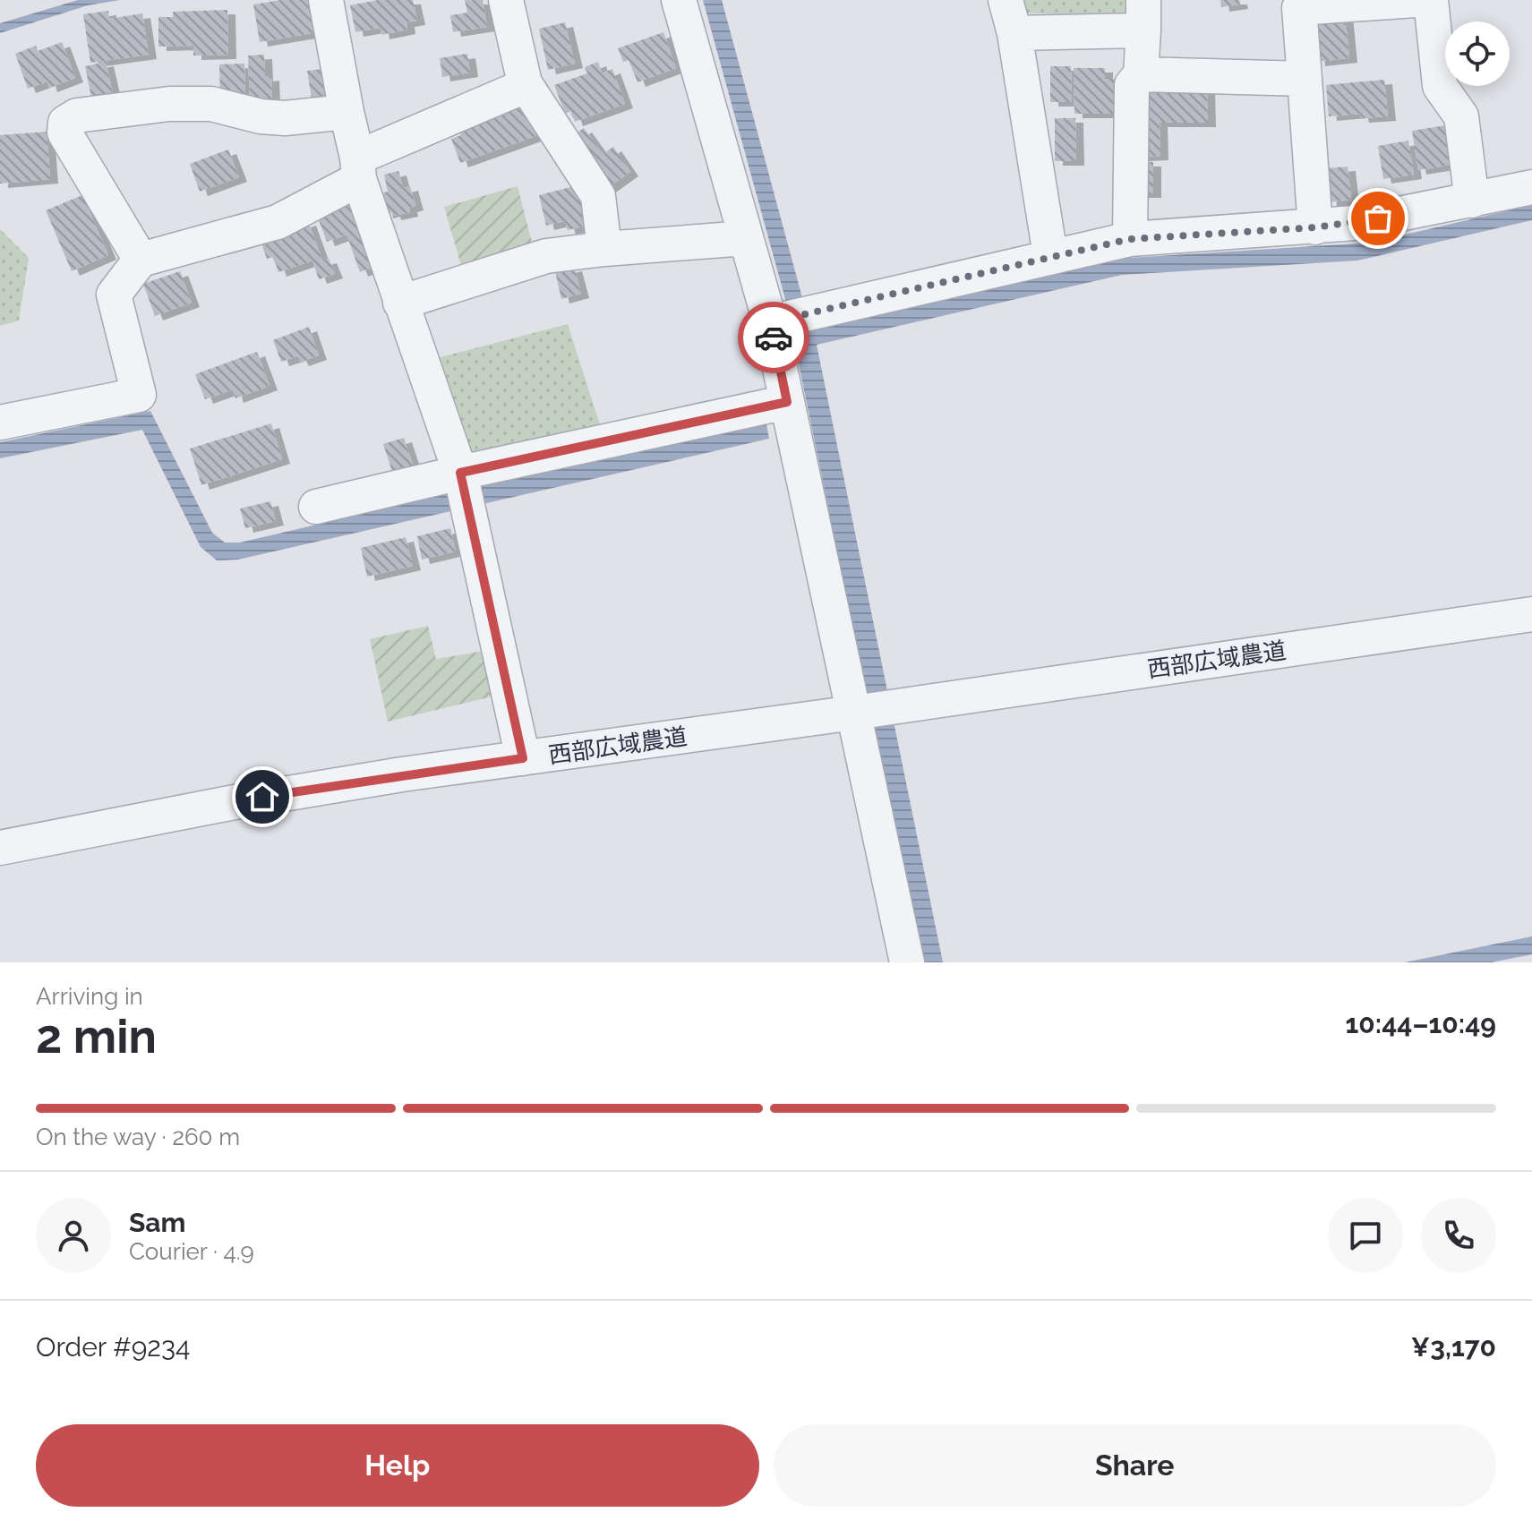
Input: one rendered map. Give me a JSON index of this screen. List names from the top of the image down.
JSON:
{
  "streets": {
    "street": ["西部広域農道"]
  },
  "page": {
    "heading": ["2 min", "Arriving in", "10:44–10:49"],
    "panel": [
      "Sam",
      "Courier · 4.9",
      "Order #9234",
      "¥3,170"
    ],
    "bar": "On the way · 260 m",
    "buttons": ["Help", "Share"]
  }
}
